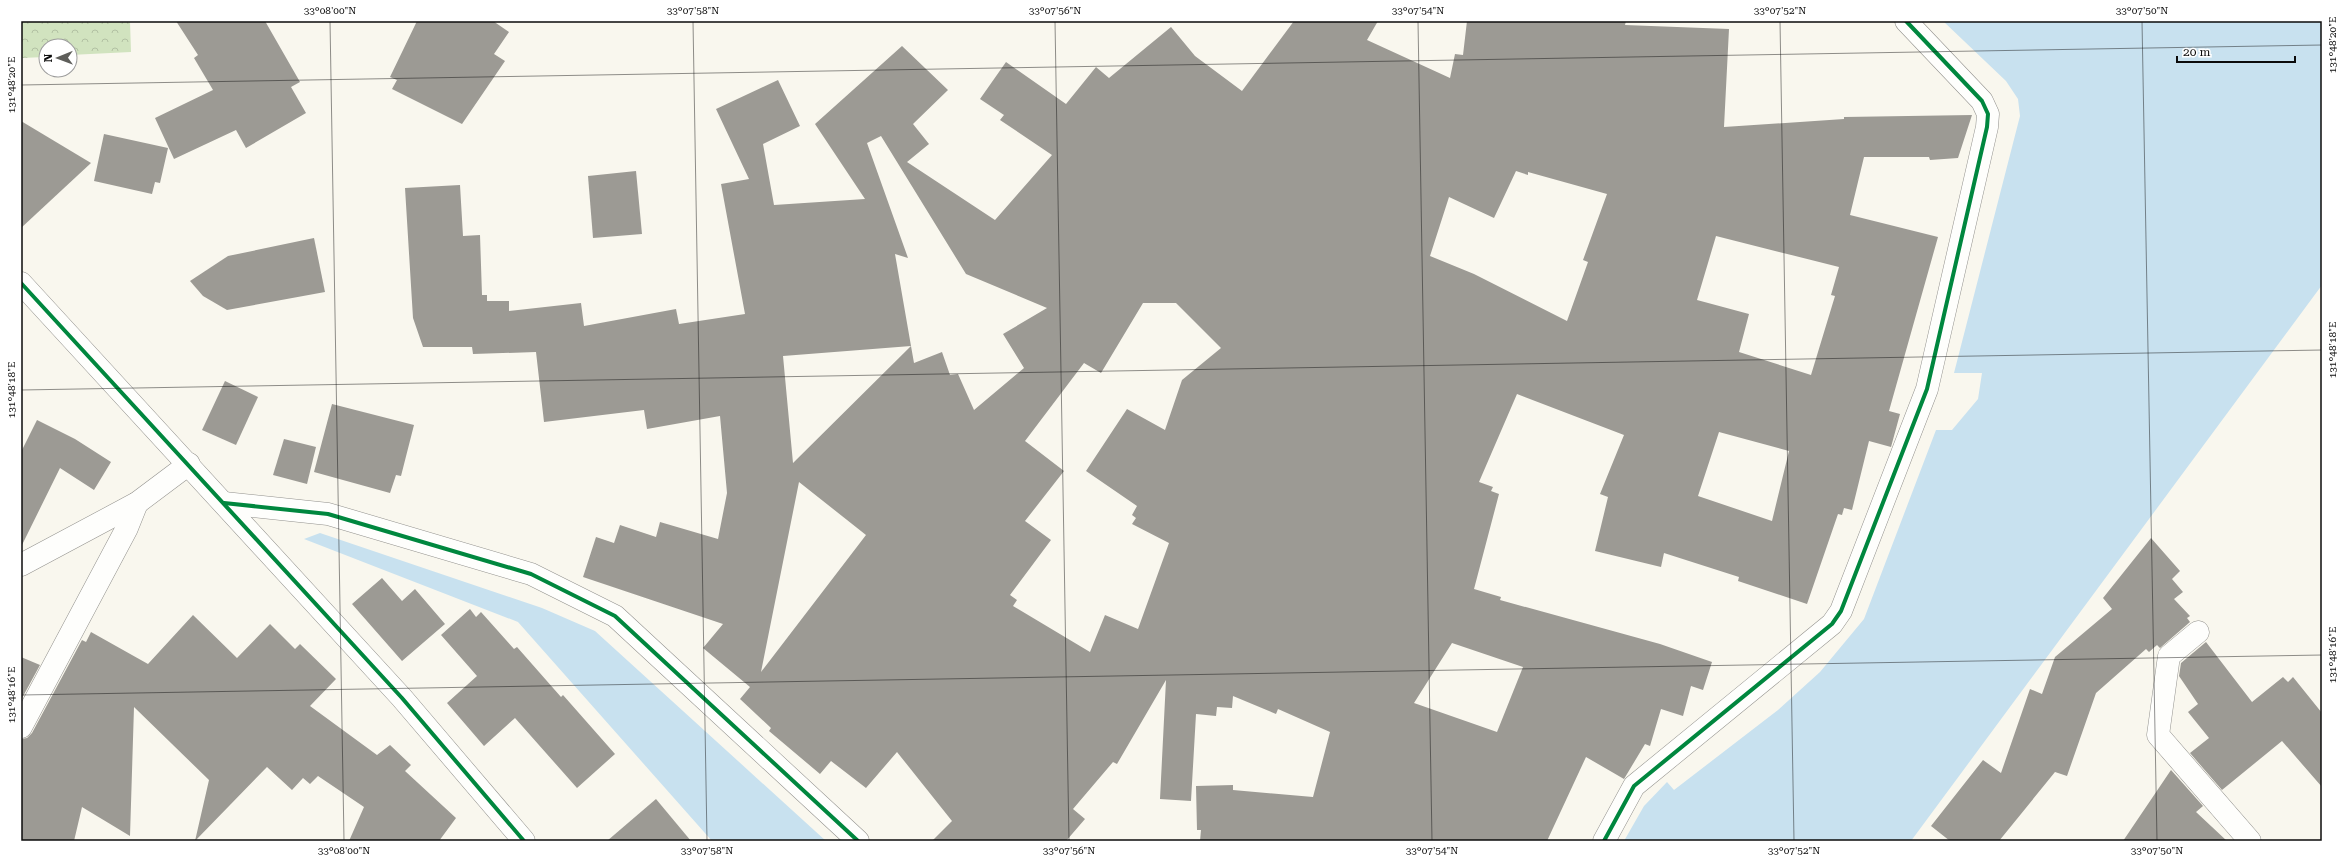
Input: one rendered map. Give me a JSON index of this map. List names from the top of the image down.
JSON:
{
  "scale_bar": "20 m",
  "north": "left",
  "coordinates": [
    "33°08'00\"N",
    "33°07'58\"N",
    "33°07'56\"N",
    "33°07'54\"N",
    "33°07'52\"N",
    "33°07'50\"N",
    "131°48'20\"E",
    "131°48'18\"E",
    "131°48'16\"E"
  ]
}
